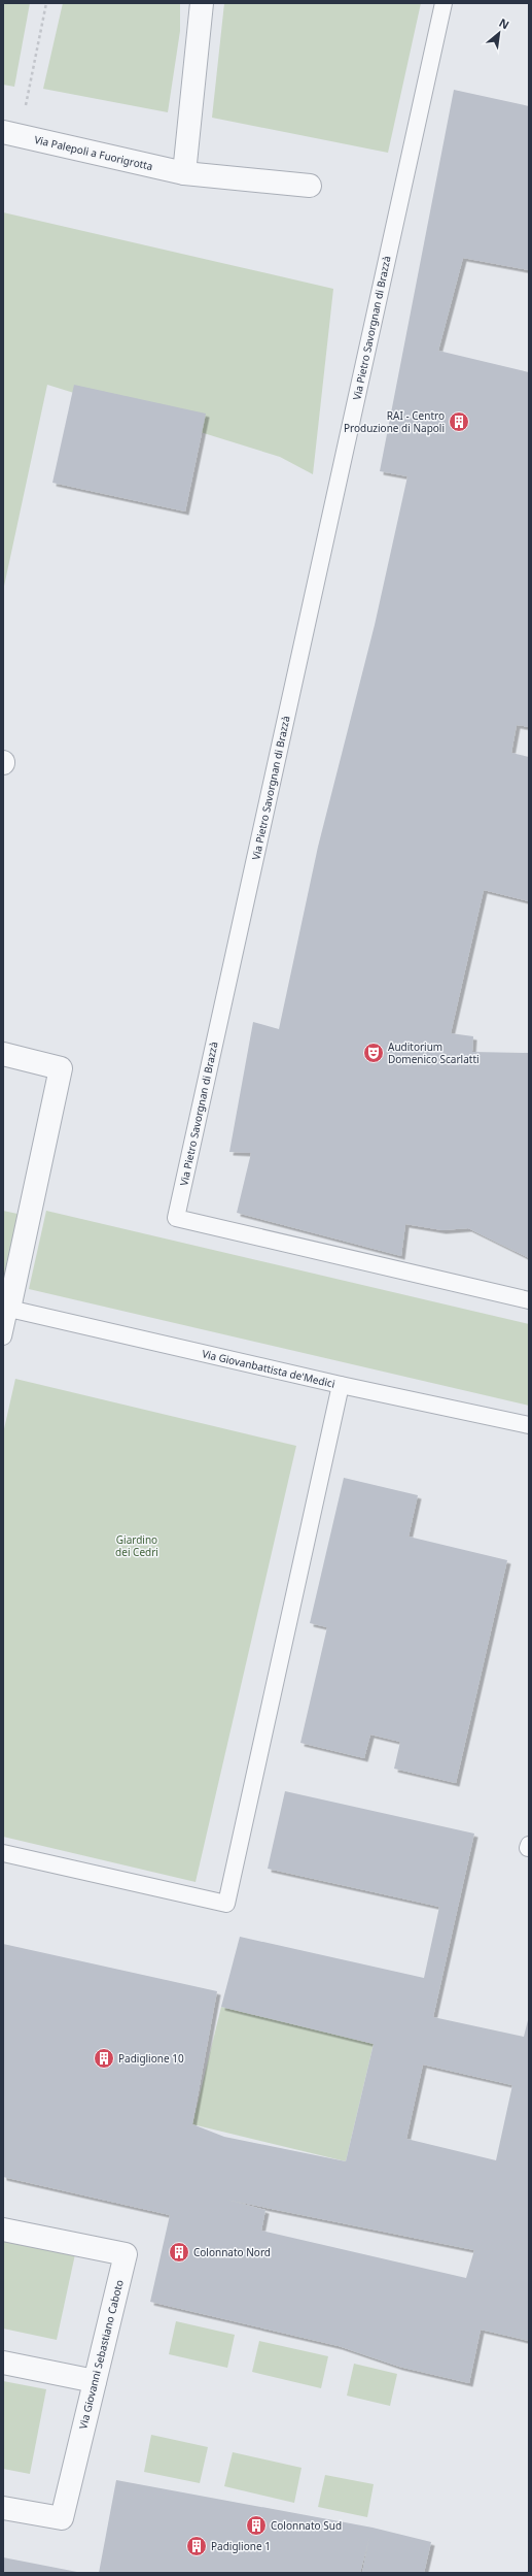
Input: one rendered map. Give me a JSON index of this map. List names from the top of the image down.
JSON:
{
  "streets": {
    "street": ["Via Palepoli a Fuorigrotta", "Via Giovanni Sebastiano Caboto"],
    "lane": ["Via Pietro Savorgnan di Brazzà", "Via Giovanbattista de'Medici"]
  },
  "parks": ["Giardino dei Cedri"],
  "places": {
    "building": [
      "RAI - Centro Produzione di Napoli",
      "Padiglione 10",
      "Colonnato Nord",
      "Colonnato Sud",
      "Padiglione 1"
    ],
    "theatre": ["Auditorium Domenico Scarlatti"]
  },
  "north": "top right"
}
